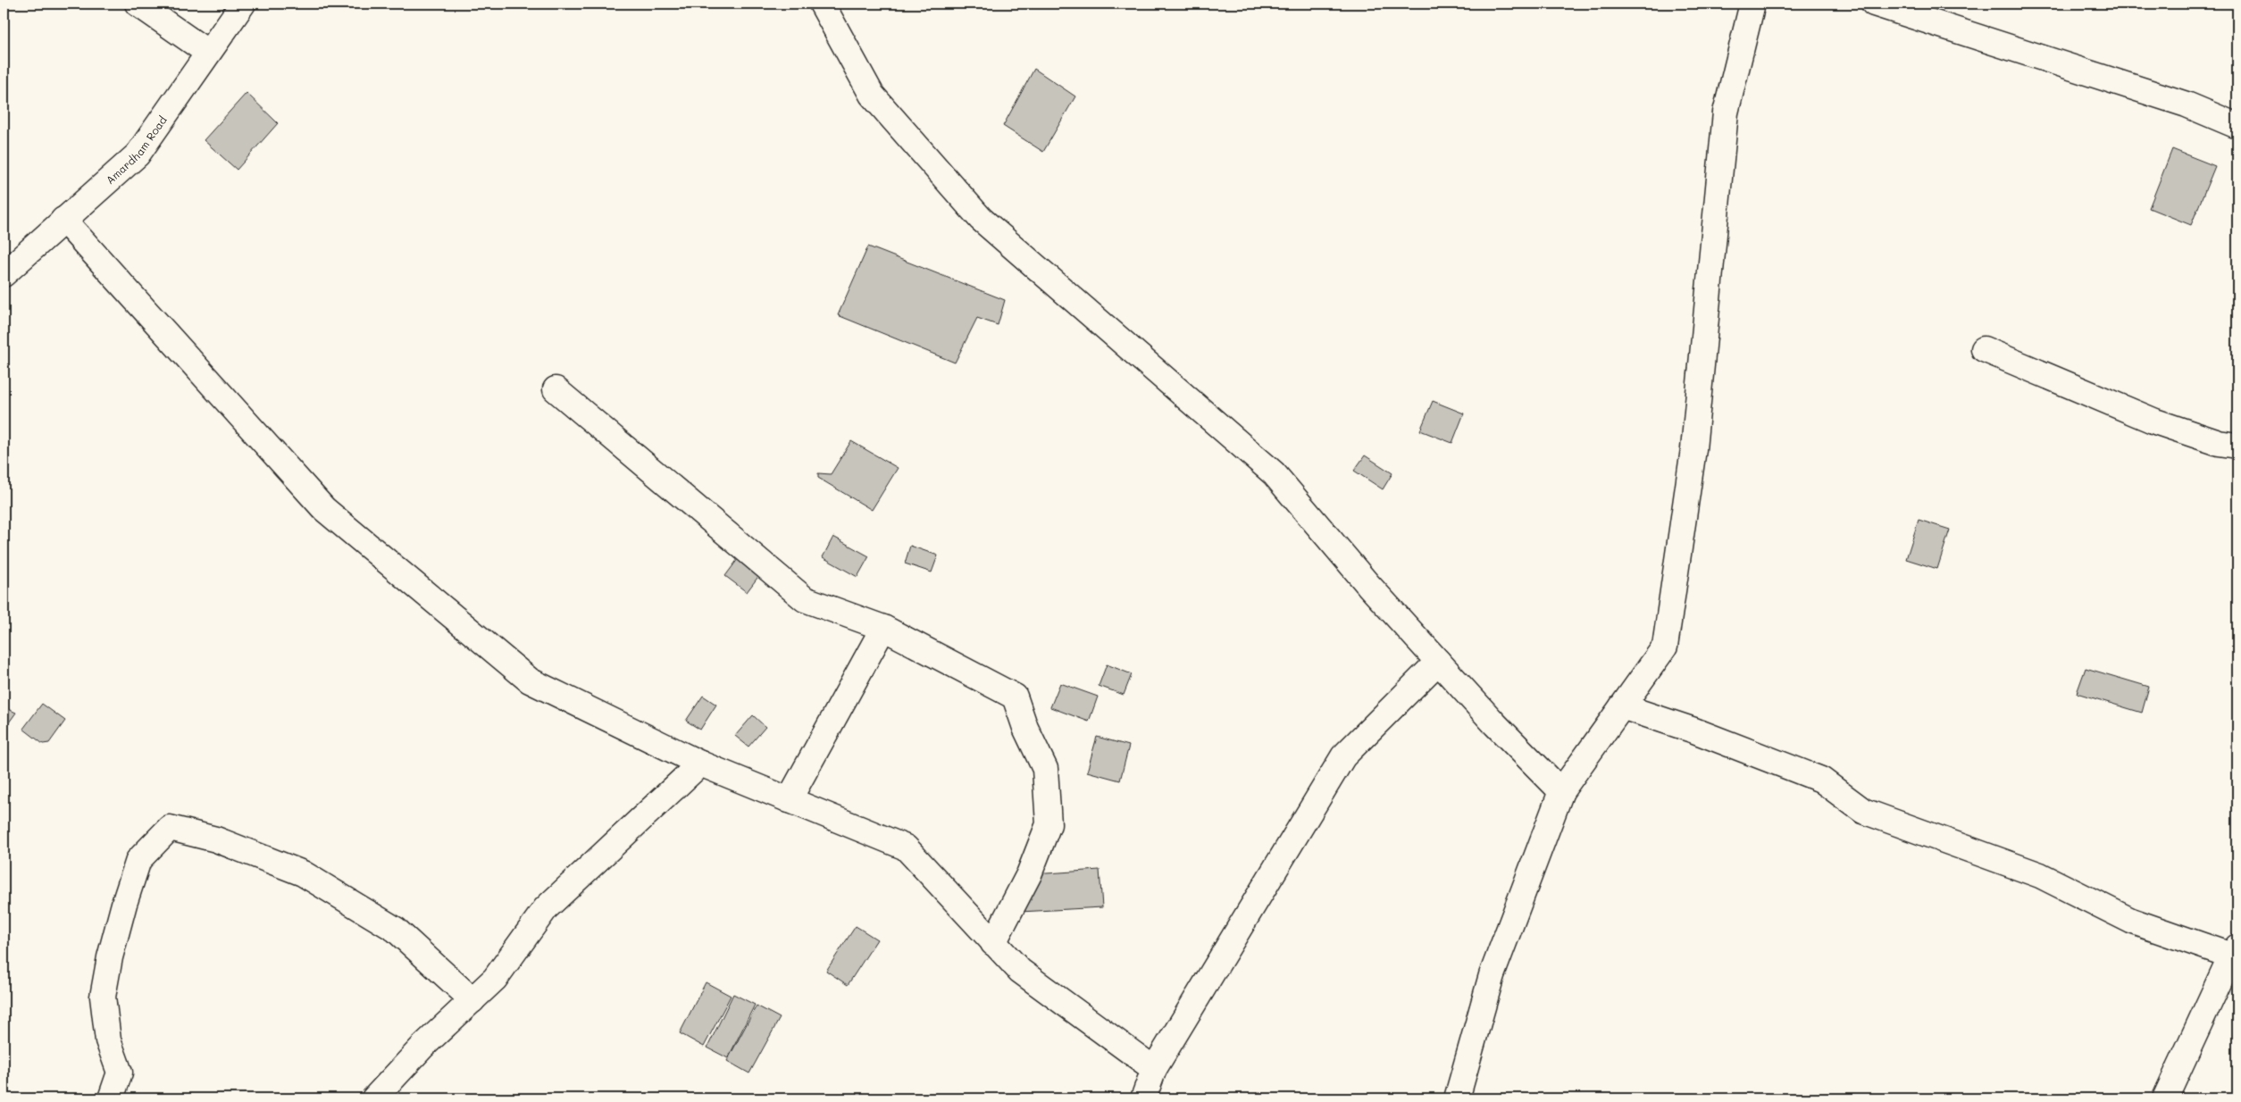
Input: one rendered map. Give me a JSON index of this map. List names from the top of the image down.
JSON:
{
  "streets": {
    "street": ["Amardham Road"]
  }
}
